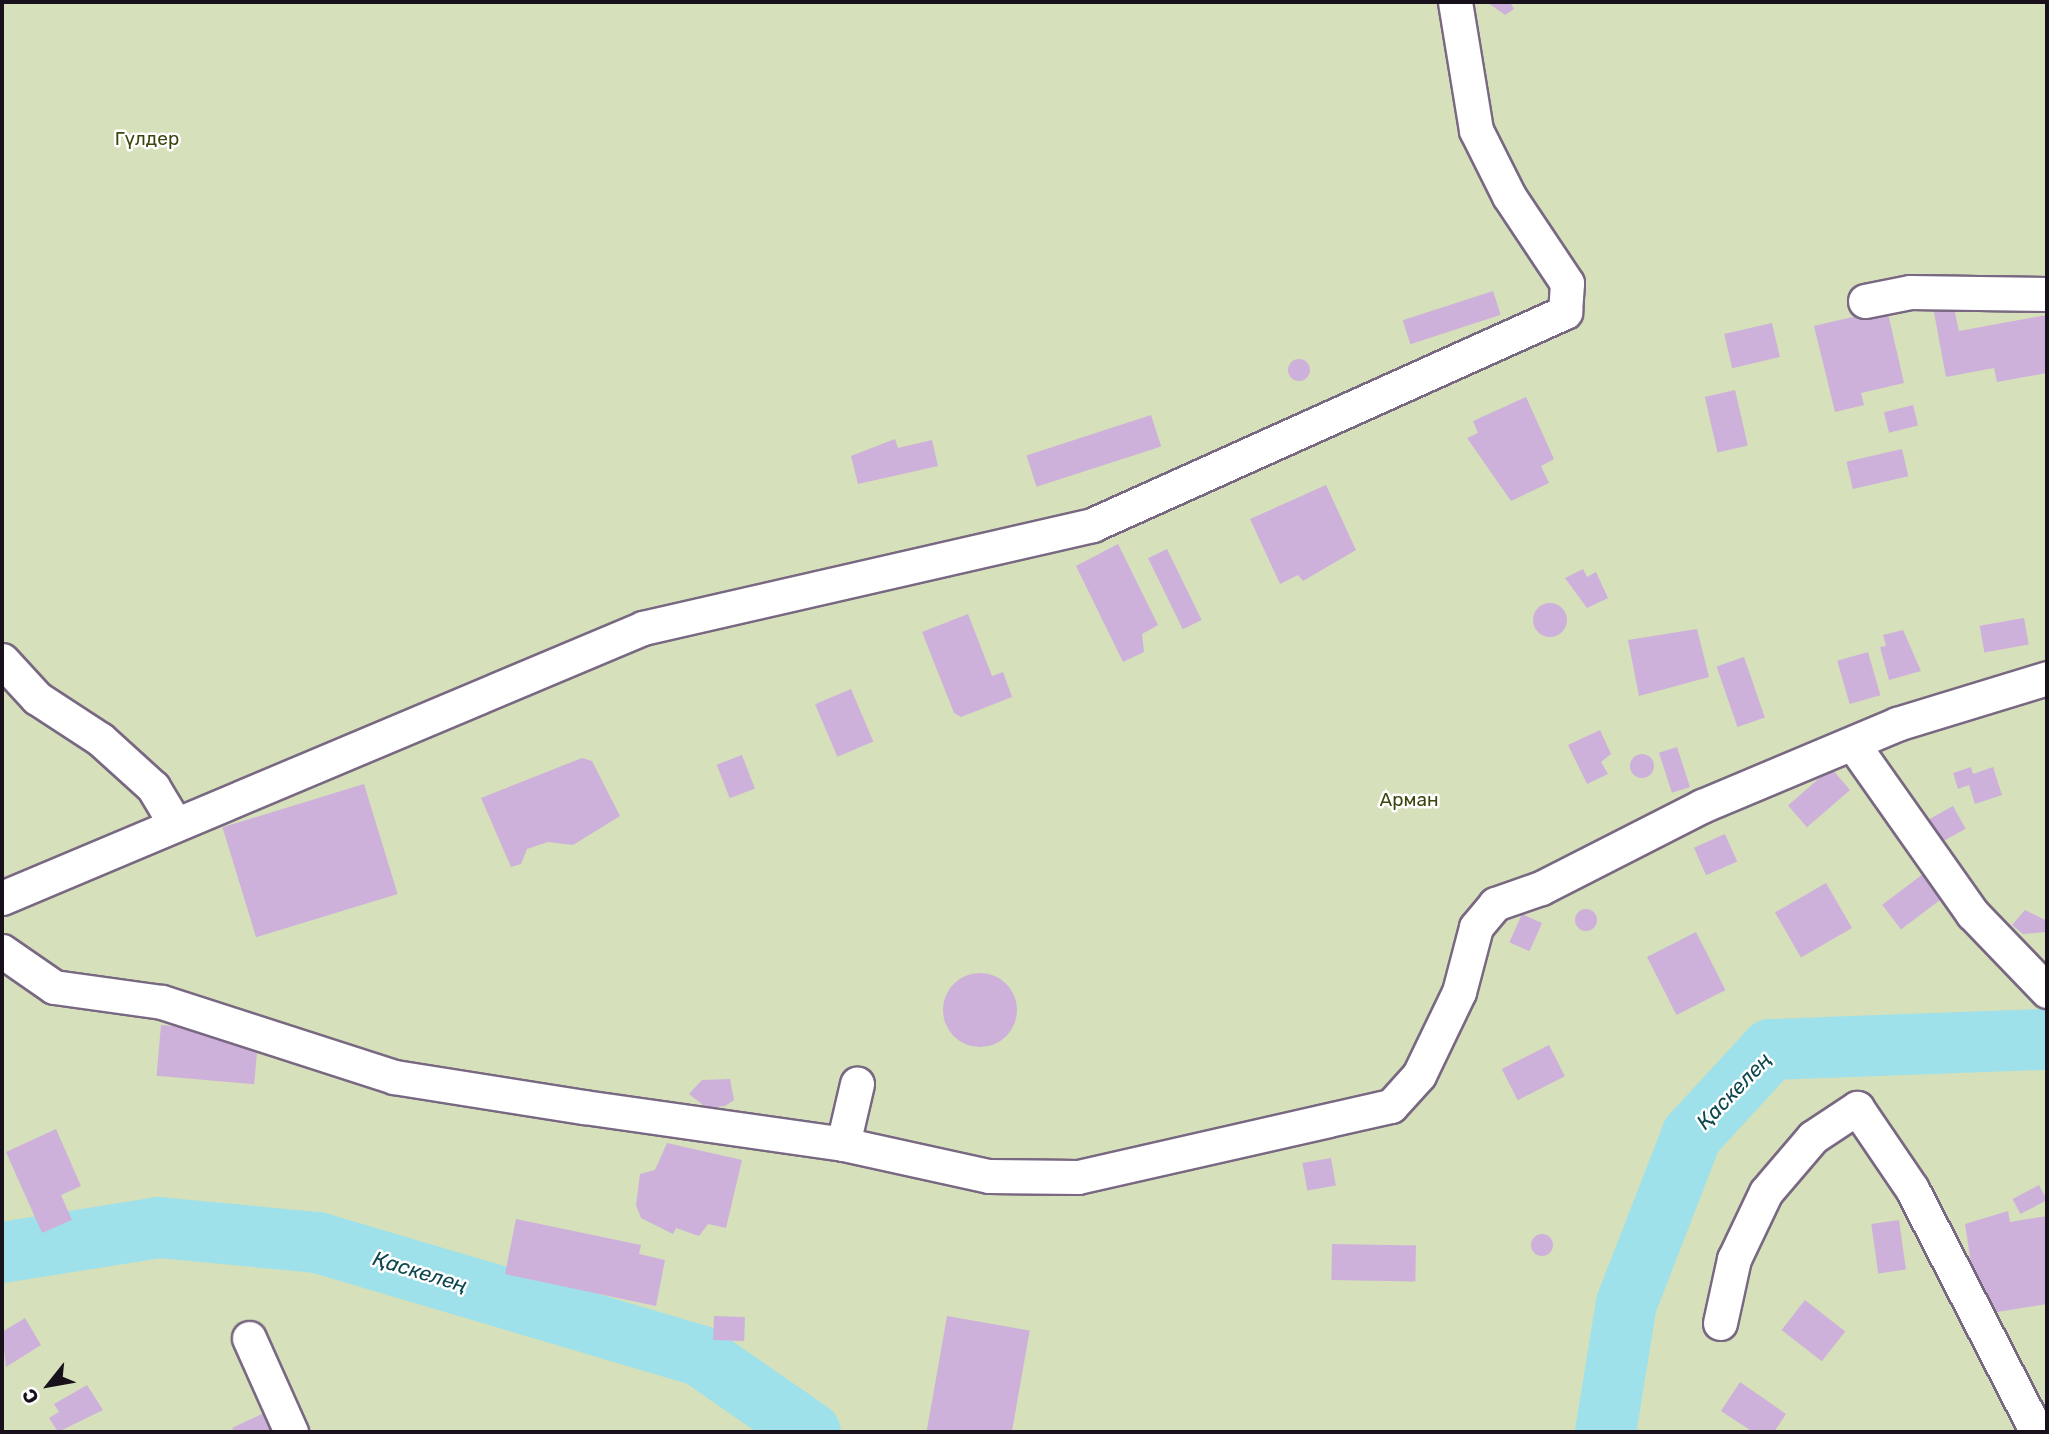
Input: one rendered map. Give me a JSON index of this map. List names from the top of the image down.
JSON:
{
  "water": ["Қаскелең"],
  "parks": ["Гүлдер", "Арман"],
  "north": "bottom left"
}
